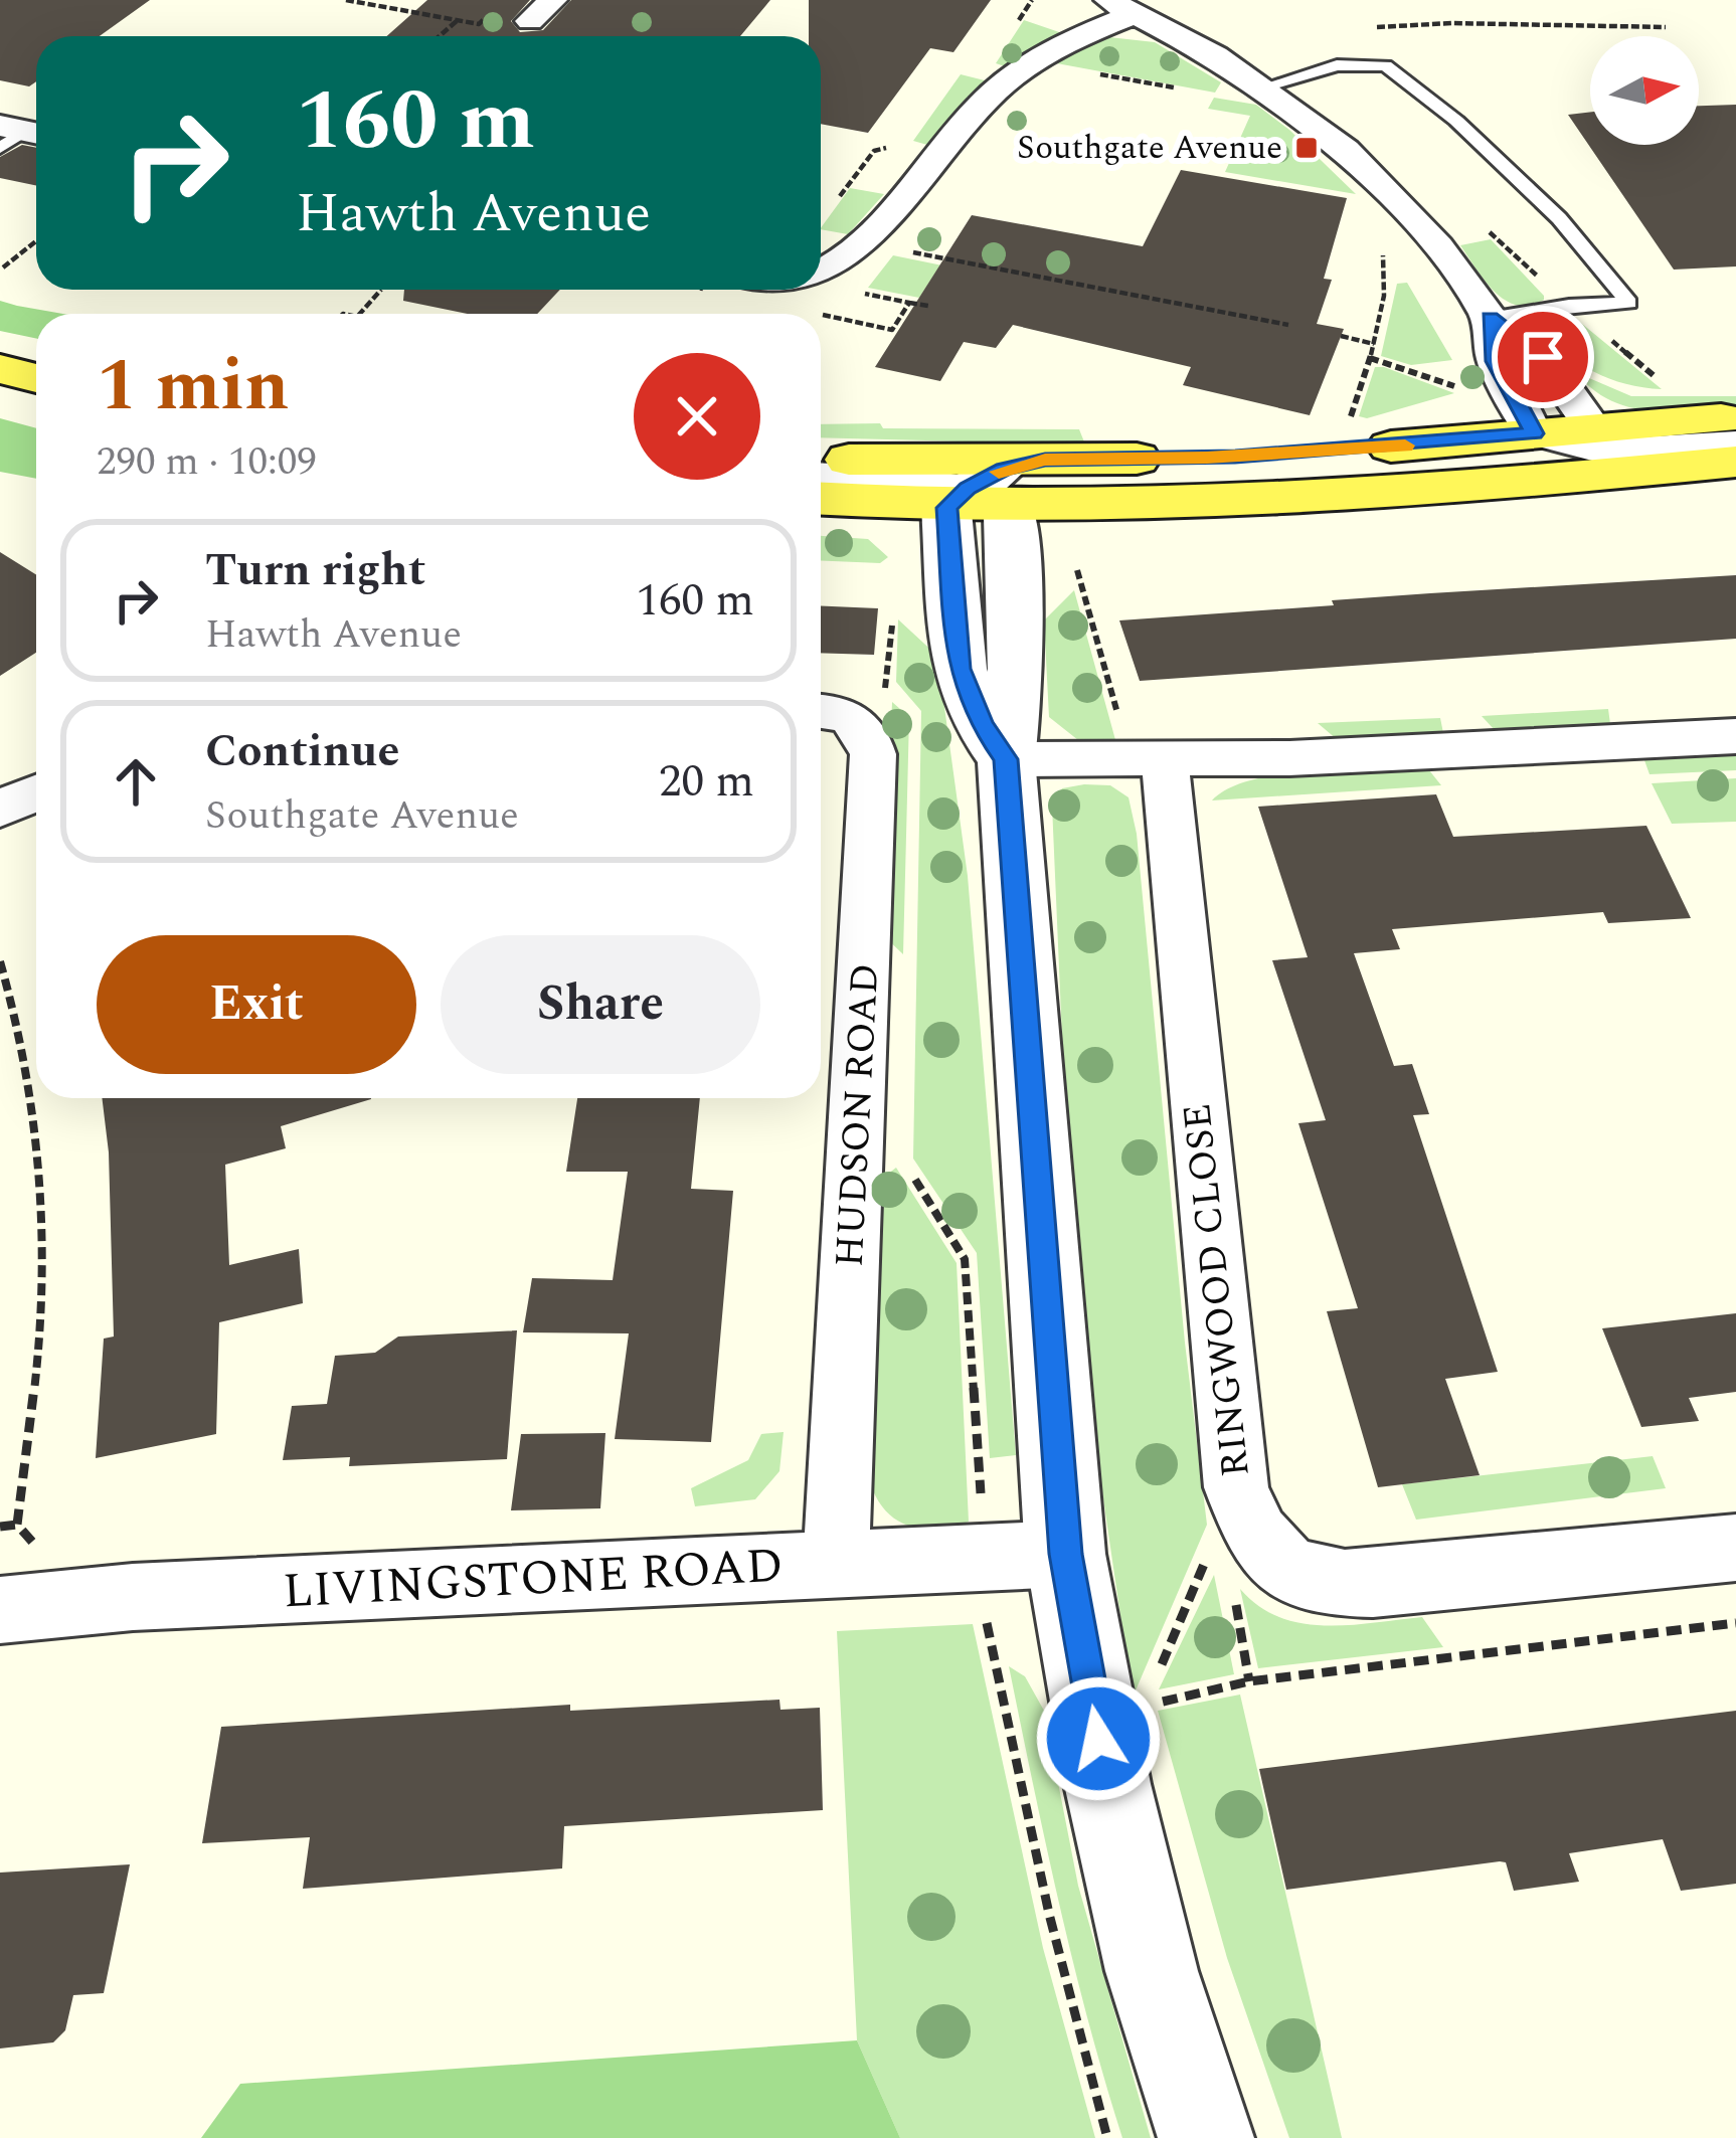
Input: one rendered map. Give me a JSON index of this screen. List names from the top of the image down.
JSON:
{
  "streets": {
    "street": ["HUDSON ROAD", "RINGWOOD CLOSE", "LIVINGSTONE ROAD"]
  },
  "crossings": [
    ["HUDSON ROAD", "LIVINGSTONE ROAD"]
  ],
  "places": {
    "transit": ["Southgate Avenue"]
  },
  "north": "right",
  "page": {
    "turn": ["160 m", "Hawth Avenue"],
    "heading": ["1 min", "290 m · 10:09"],
    "list": [
      {
        "name": "Turn right",
        "note": "Hawth Avenue",
        "value": "160 m"
      },
      {
        "name": "Continue",
        "note": "Southgate Avenue",
        "value": "20 m"
      }
    ],
    "buttons": ["Exit", "Share"]
  }
}
